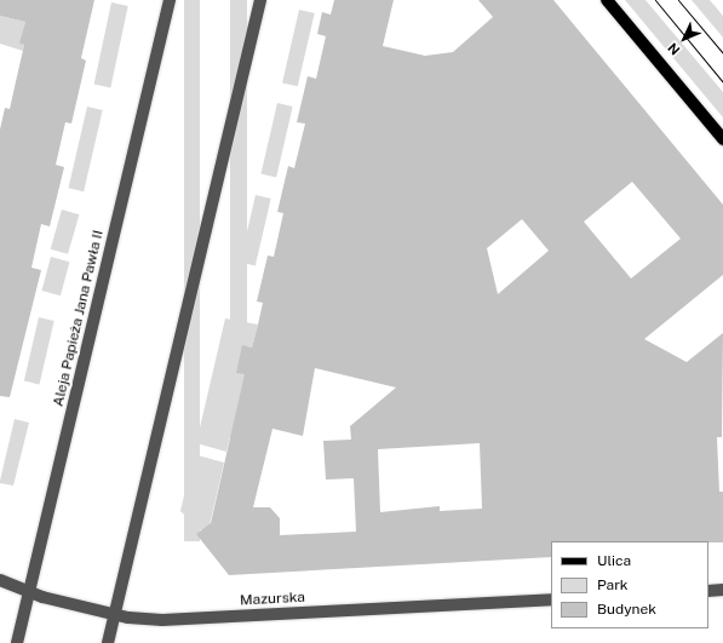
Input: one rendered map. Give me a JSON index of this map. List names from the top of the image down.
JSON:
{
  "streets": {
    "street": ["Aleja Papieża Jana Pawła II", "Mazurska"]
  },
  "crossings": [
    ["Aleja Papieża Jana Pawła II", "Mazurska"]
  ],
  "legend": ["Ulica", "Park", "Budynek"],
  "north": "bottom left"
}
